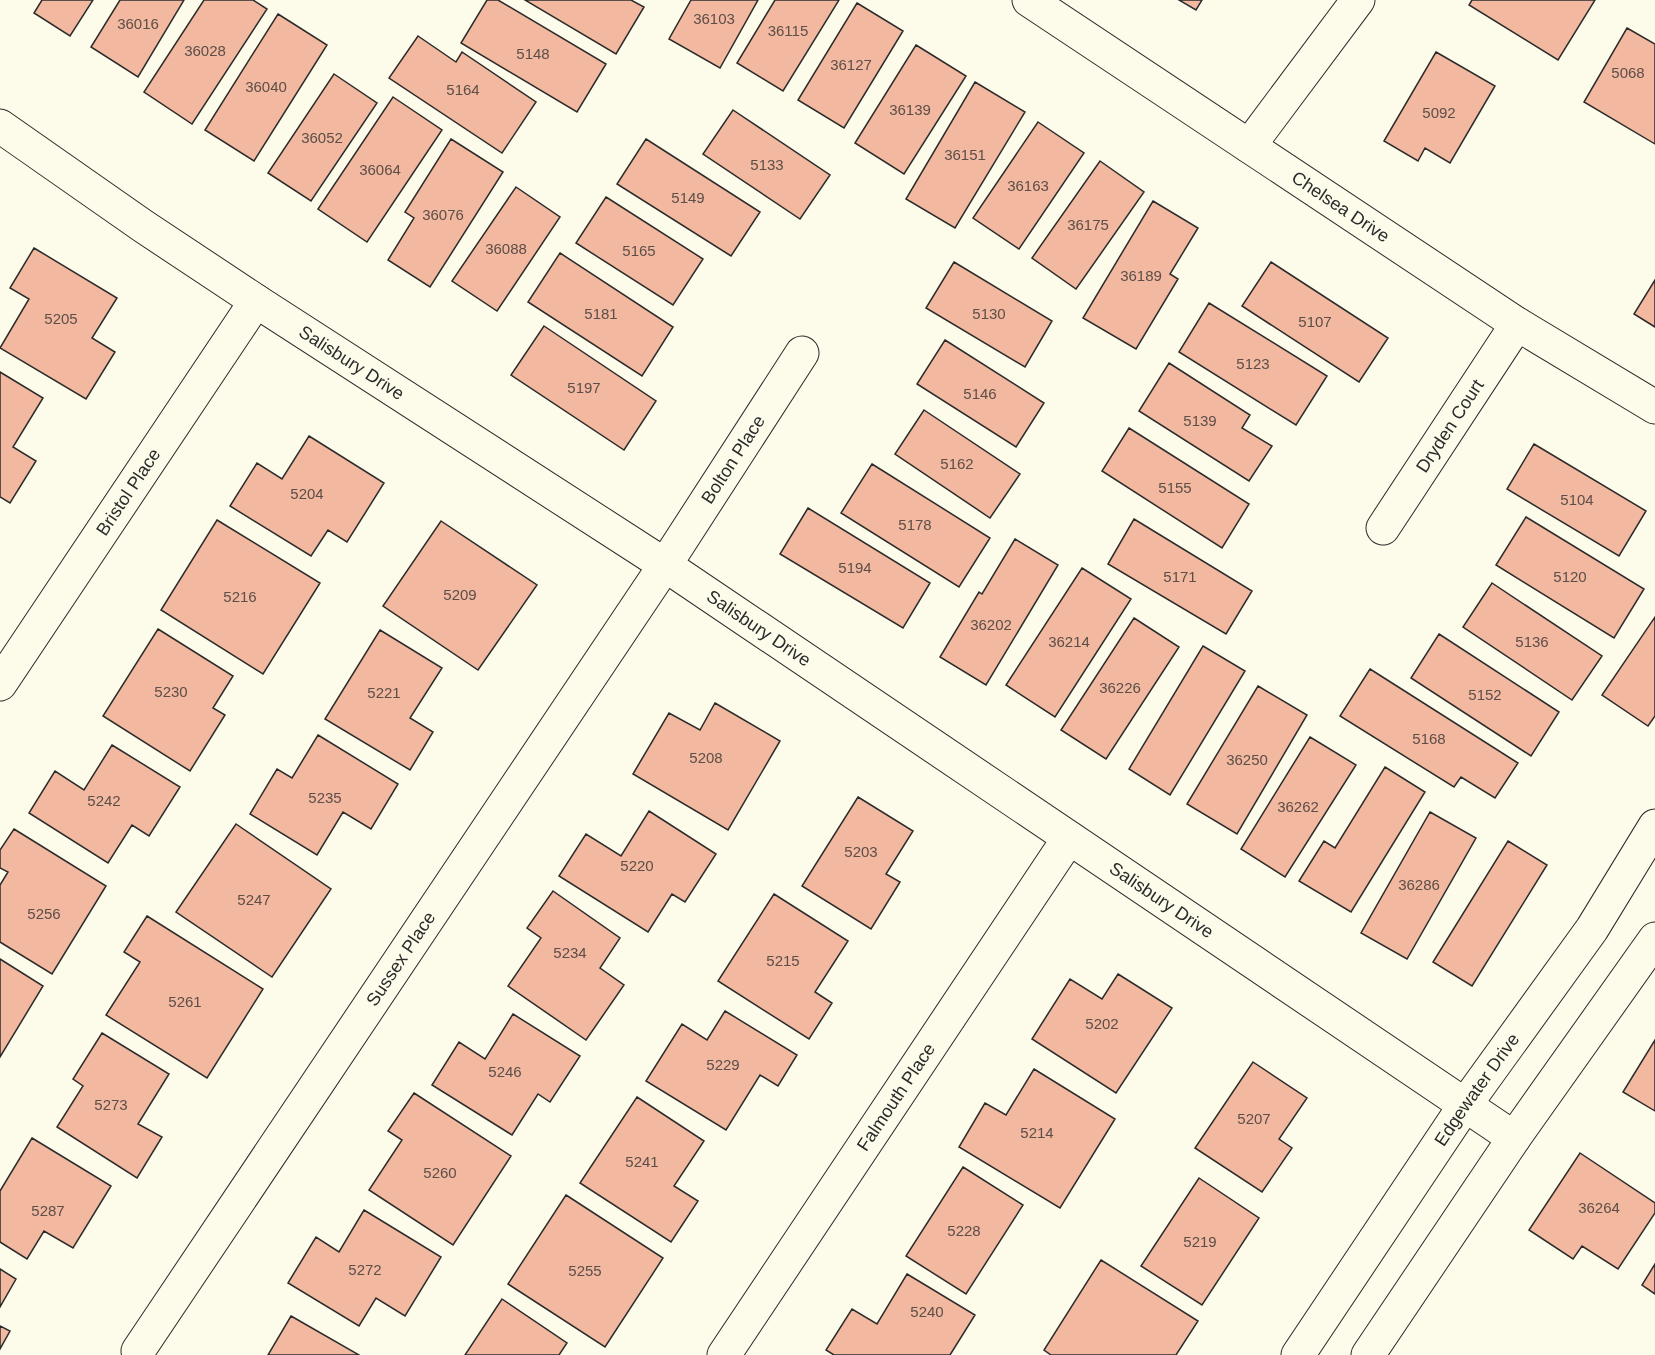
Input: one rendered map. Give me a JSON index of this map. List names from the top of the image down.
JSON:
{
  "streets": {
    "street": [
      "Chelsea Drive",
      "Salisbury Drive",
      "Dryden Court",
      "Bolton Place",
      "Bristol Place",
      "Sussex Place",
      "Edgewater Drive",
      "Falmouth Place"
    ]
  },
  "crossings": [
    ["Chelsea Drive", "Dryden Court"],
    ["Salisbury Drive", "Bolton Place"],
    ["Salisbury Drive", "Bristol Place"],
    ["Salisbury Drive", "Sussex Place"],
    ["Salisbury Drive", "Edgewater Drive"],
    ["Salisbury Drive", "Falmouth Place"],
    ["Bolton Place", "Sussex Place"]
  ],
  "house_numbers": [
    "36103",
    "36016",
    "36115",
    "36028",
    "5148",
    "36127",
    "5068",
    "36040",
    "5164",
    "36139",
    "5092",
    "36052",
    "36151",
    "5133",
    "36064",
    "36163",
    "5149",
    "36076",
    "36175",
    "36088",
    "5165",
    "36189",
    "5181",
    "5130",
    "5205",
    "5107",
    "5123",
    "5197",
    "5146",
    "5139",
    "5162",
    "5155",
    "5204",
    "5104",
    "5178",
    "5194",
    "5171",
    "5120",
    "5209",
    "5216",
    "36202",
    "36214",
    "5136",
    "36226",
    "5230",
    "5221",
    "5152",
    "5168",
    "5208",
    "36250",
    "5235",
    "5242",
    "36262",
    "5203",
    "5220",
    "36286",
    "5247",
    "5256",
    "5234",
    "5215",
    "5261",
    "5202",
    "5229",
    "5246",
    "5273",
    "5207",
    "5214",
    "5241",
    "5260",
    "36264",
    "5287",
    "5228",
    "5219",
    "5272",
    "5255",
    "5240"
  ]
}
